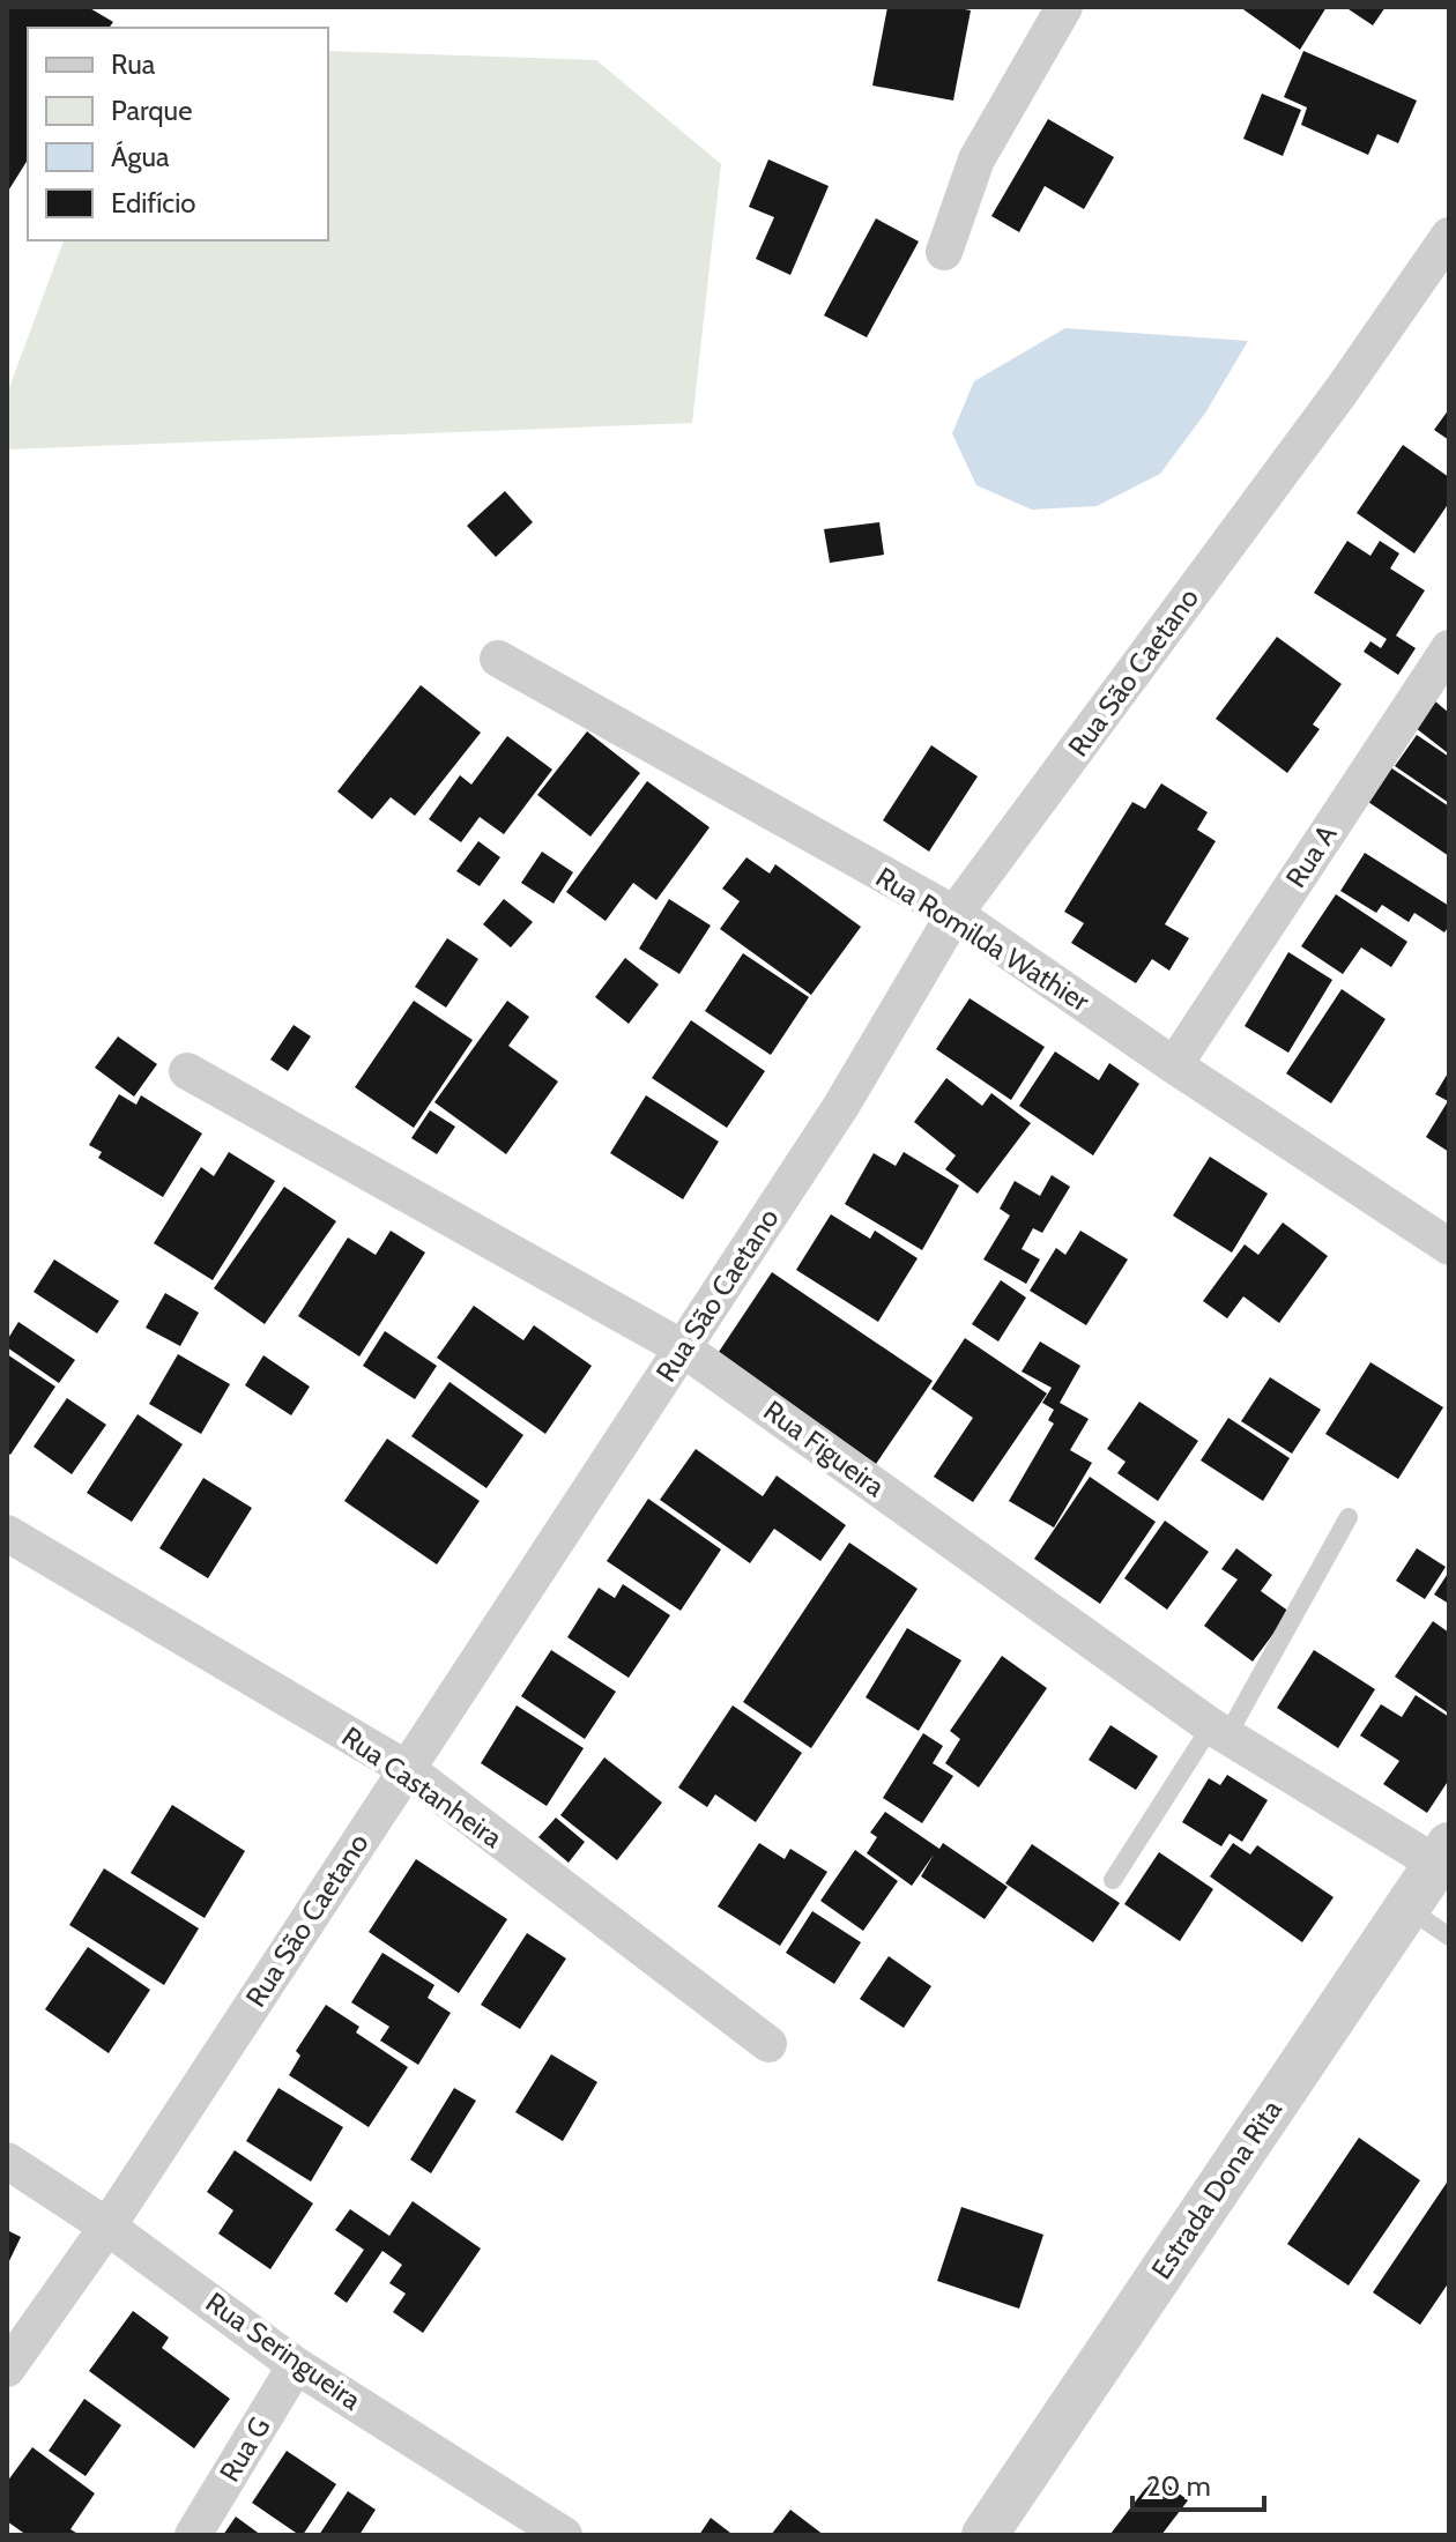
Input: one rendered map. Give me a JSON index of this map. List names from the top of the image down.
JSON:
{
  "streets": {
    "street": [
      "Rua São Caetano",
      "Rua A",
      "Rua Romilda Wathier",
      "Rua Figueira",
      "Rua Castanheira",
      "Estrada Dona Rita",
      "Rua Seringueira",
      "Rua G"
    ]
  },
  "crossings": [
    ["Rua São Caetano", "Rua Romilda Wathier"],
    ["Rua São Caetano", "Rua Figueira"],
    ["Rua São Caetano", "Rua Castanheira"],
    ["Rua São Caetano", "Rua Seringueira"],
    ["Rua A", "Rua Romilda Wathier"],
    ["Rua Figueira", "Estrada Dona Rita"],
    ["Rua Seringueira", "Rua G"]
  ],
  "legend": [
    "Rua",
    "Parque",
    "Água",
    "Edifício"
  ],
  "scale_bar": "20 m"
}
